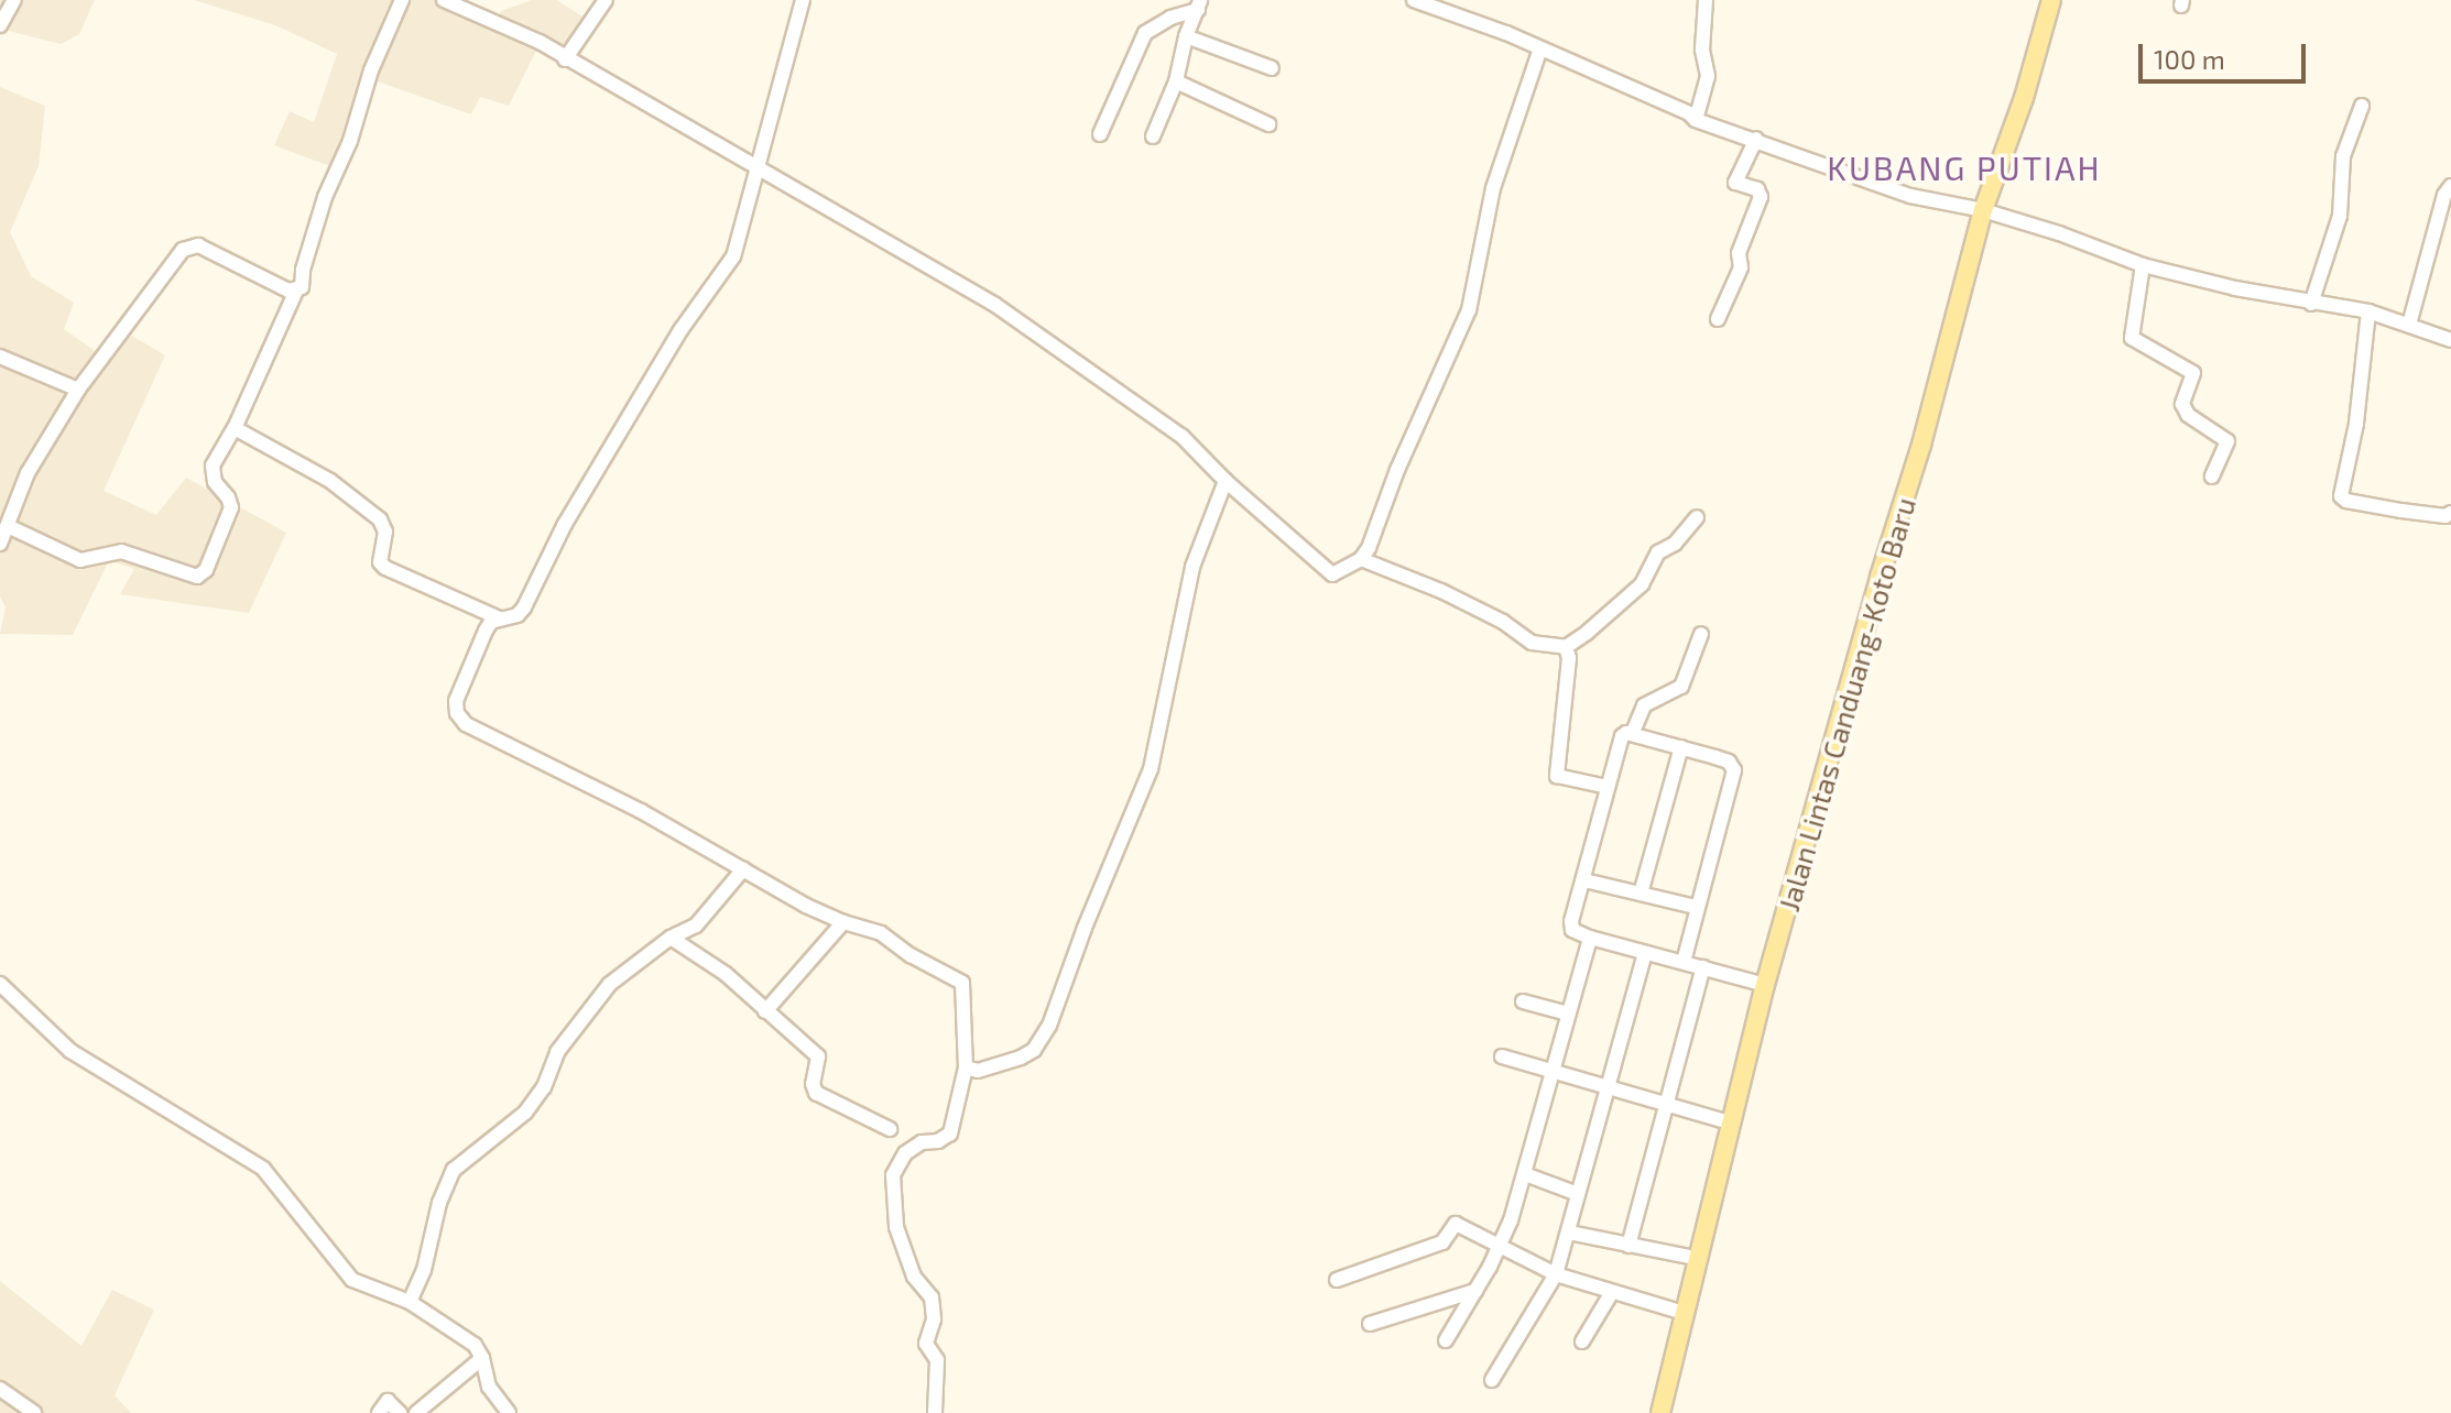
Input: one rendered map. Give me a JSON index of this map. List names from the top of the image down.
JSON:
{
  "streets": {
    "main road": ["Jalan Lintas Canduang-Koto Baru"]
  },
  "districts": ["KUBANG PUTIAH"],
  "scale_bar": "100 m"
}
